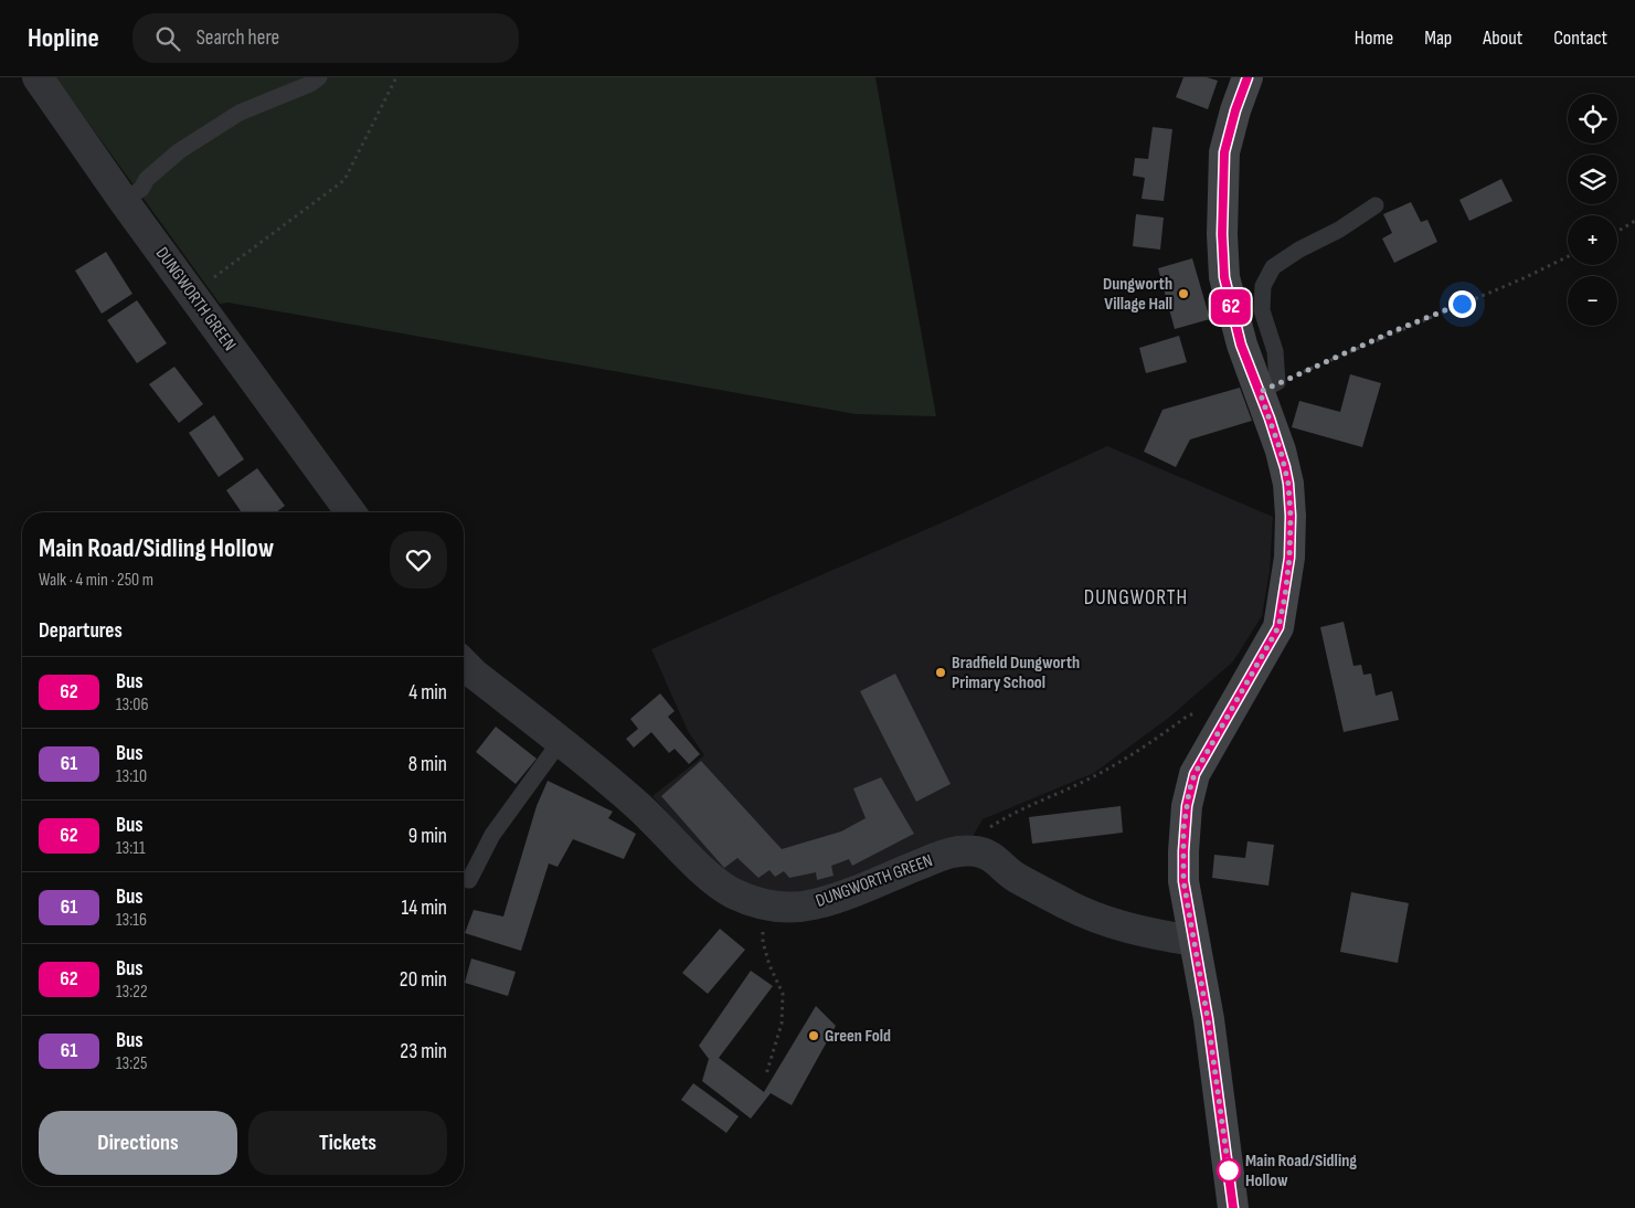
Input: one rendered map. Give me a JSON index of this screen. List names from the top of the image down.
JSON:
{
  "streets": {
    "street": ["DUNGWORTH GREEN"]
  },
  "districts": ["DUNGWORTH"],
  "places": [
    "Dungworth Village Hall",
    "Bradfield Dungworth Primary School",
    "Green Fold",
    "Main Road/Sidling Hollow"
  ],
  "lines": ["bus line 62"],
  "page": {
    "header": "Hopline",
    "search": "Search here",
    "nav": [
      "Home",
      "Map",
      "About",
      "Contact"
    ],
    "on_map": "62",
    "map_buttons": ["+", "−"],
    "heading": [
      ["Main Road/Sidling Hollow", "Walk · 4 min · 250 m"],
      "Departures"
    ],
    "list": [
      {
        "mark": "62",
        "name": "Bus",
        "note": "13:06",
        "value": "4 min"
      },
      {
        "mark": "61",
        "name": "Bus",
        "note": "13:10",
        "value": "8 min"
      },
      {
        "mark": "62",
        "name": "Bus",
        "note": "13:11",
        "value": "9 min"
      },
      {
        "mark": "61",
        "name": "Bus",
        "note": "13:16",
        "value": "14 min"
      },
      {
        "mark": "62",
        "name": "Bus",
        "note": "13:22",
        "value": "20 min"
      },
      {
        "mark": "61",
        "name": "Bus",
        "note": "13:25",
        "value": "23 min"
      }
    ],
    "buttons": ["Directions", "Tickets"]
  }
}
